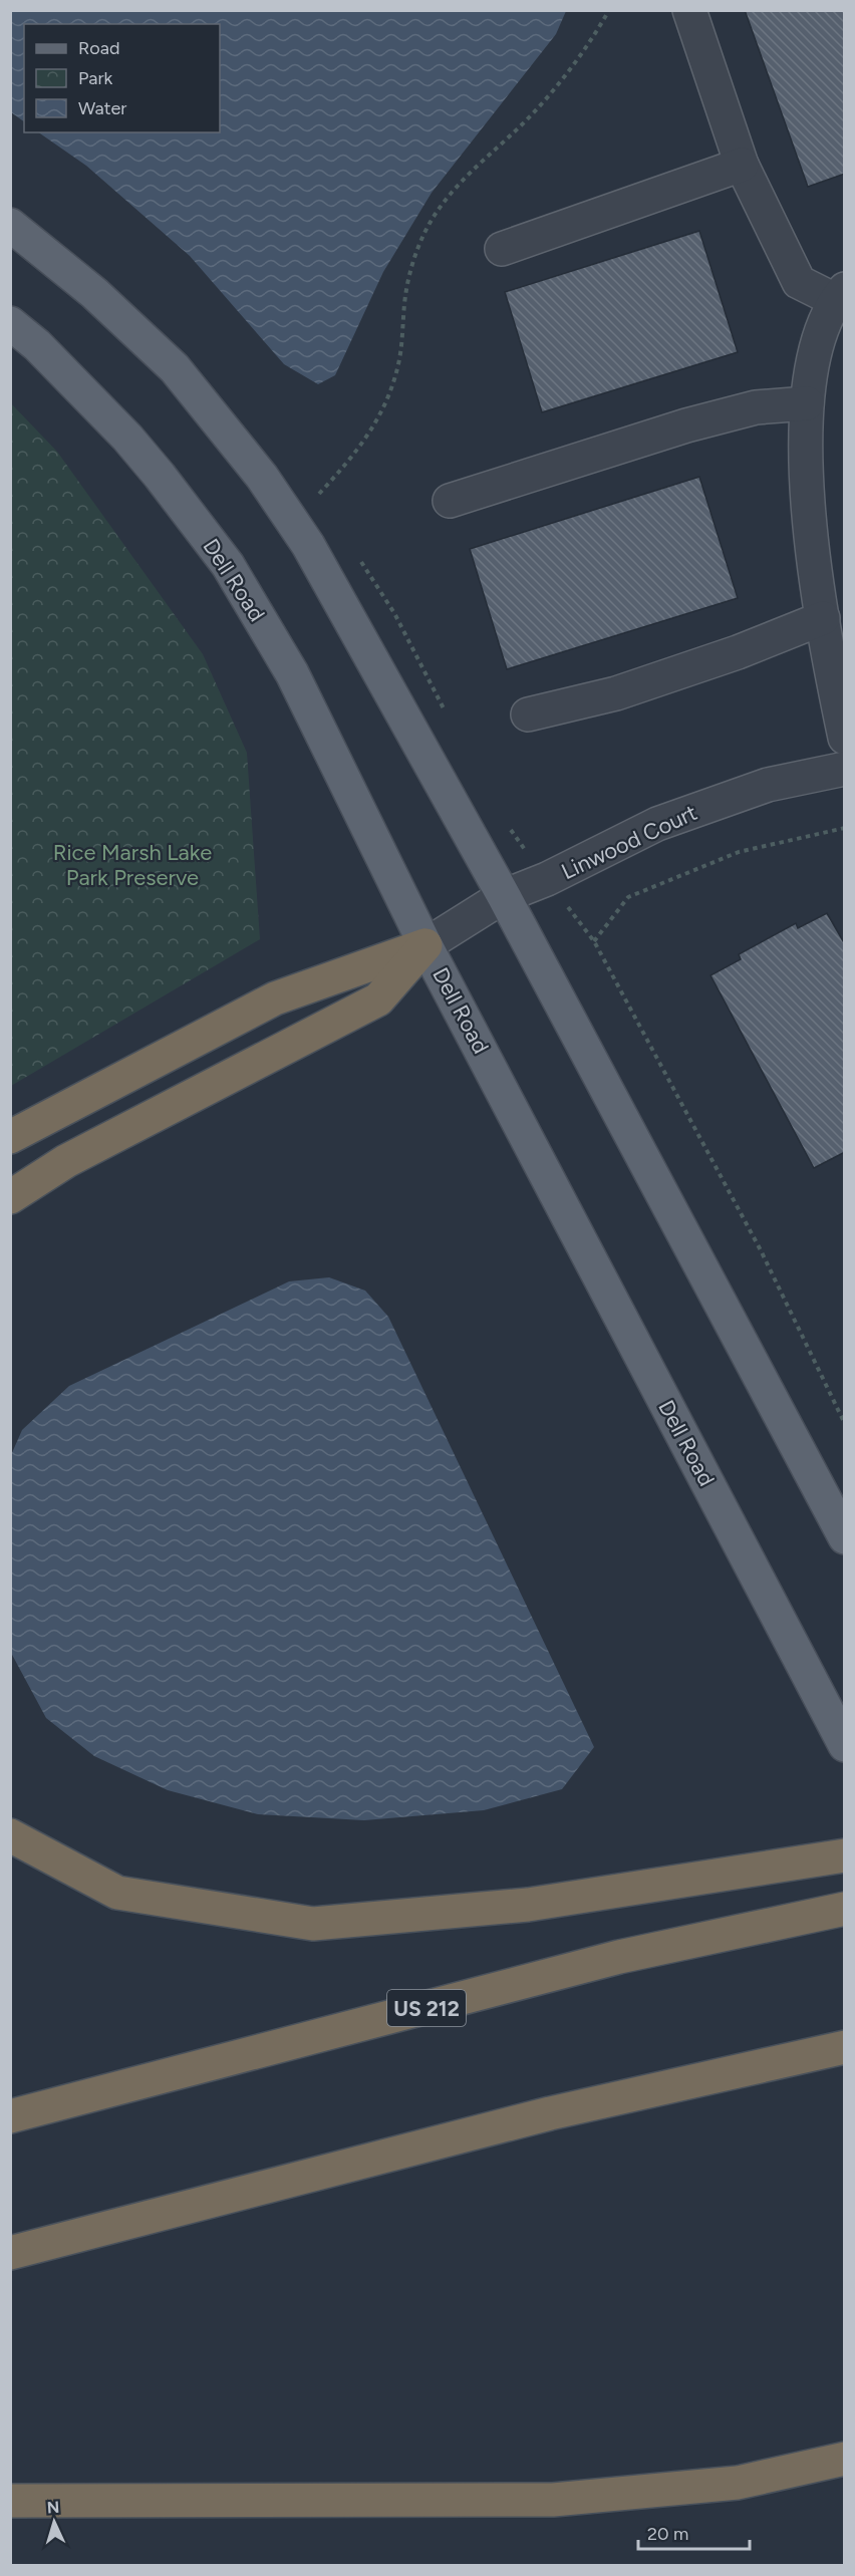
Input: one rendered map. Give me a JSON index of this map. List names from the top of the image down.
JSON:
{
  "streets": {
    "highway": ["US 212"],
    "main road": ["Dell Road"],
    "street": ["Linwood Court"]
  },
  "crossings": [
    ["Dell Road", "Linwood Court"]
  ],
  "parks": ["Rice Marsh Lake Park Preserve"],
  "legend": ["Road", "Park", "Water"],
  "scale_bar": "20 m",
  "north": "top"
}
